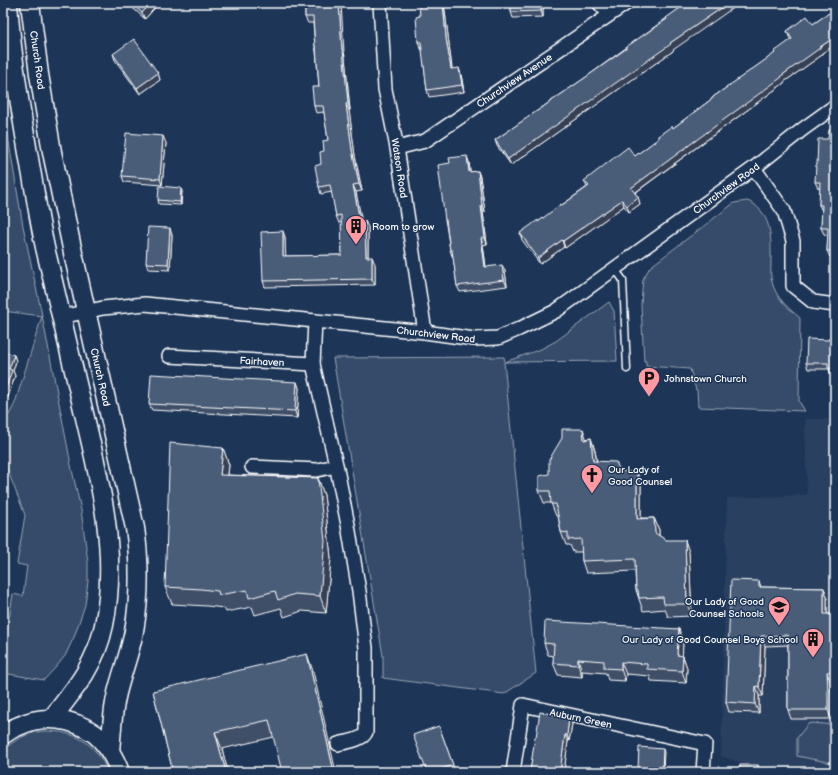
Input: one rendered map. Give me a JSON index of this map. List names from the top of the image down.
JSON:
{
  "streets": {
    "main road": ["Church Road"],
    "street": [
      "Churchview Avenue",
      "Watson Road",
      "Churchview Road",
      "Fairhaven",
      "Auburn Green"
    ]
  },
  "crossings": [
    ["Church Road", "Churchview Road"],
    ["Churchview Avenue", "Watson Road"],
    ["Watson Road", "Churchview Road"]
  ],
  "places": {
    "building": ["Room to grow", "Our Lady of Good Counsel Boys School"],
    "parking": ["Johnstown Church"],
    "church": ["Our Lady of Good Counsel"],
    "school or university": ["Our Lady of Good Counsel Schools"]
  }
}
